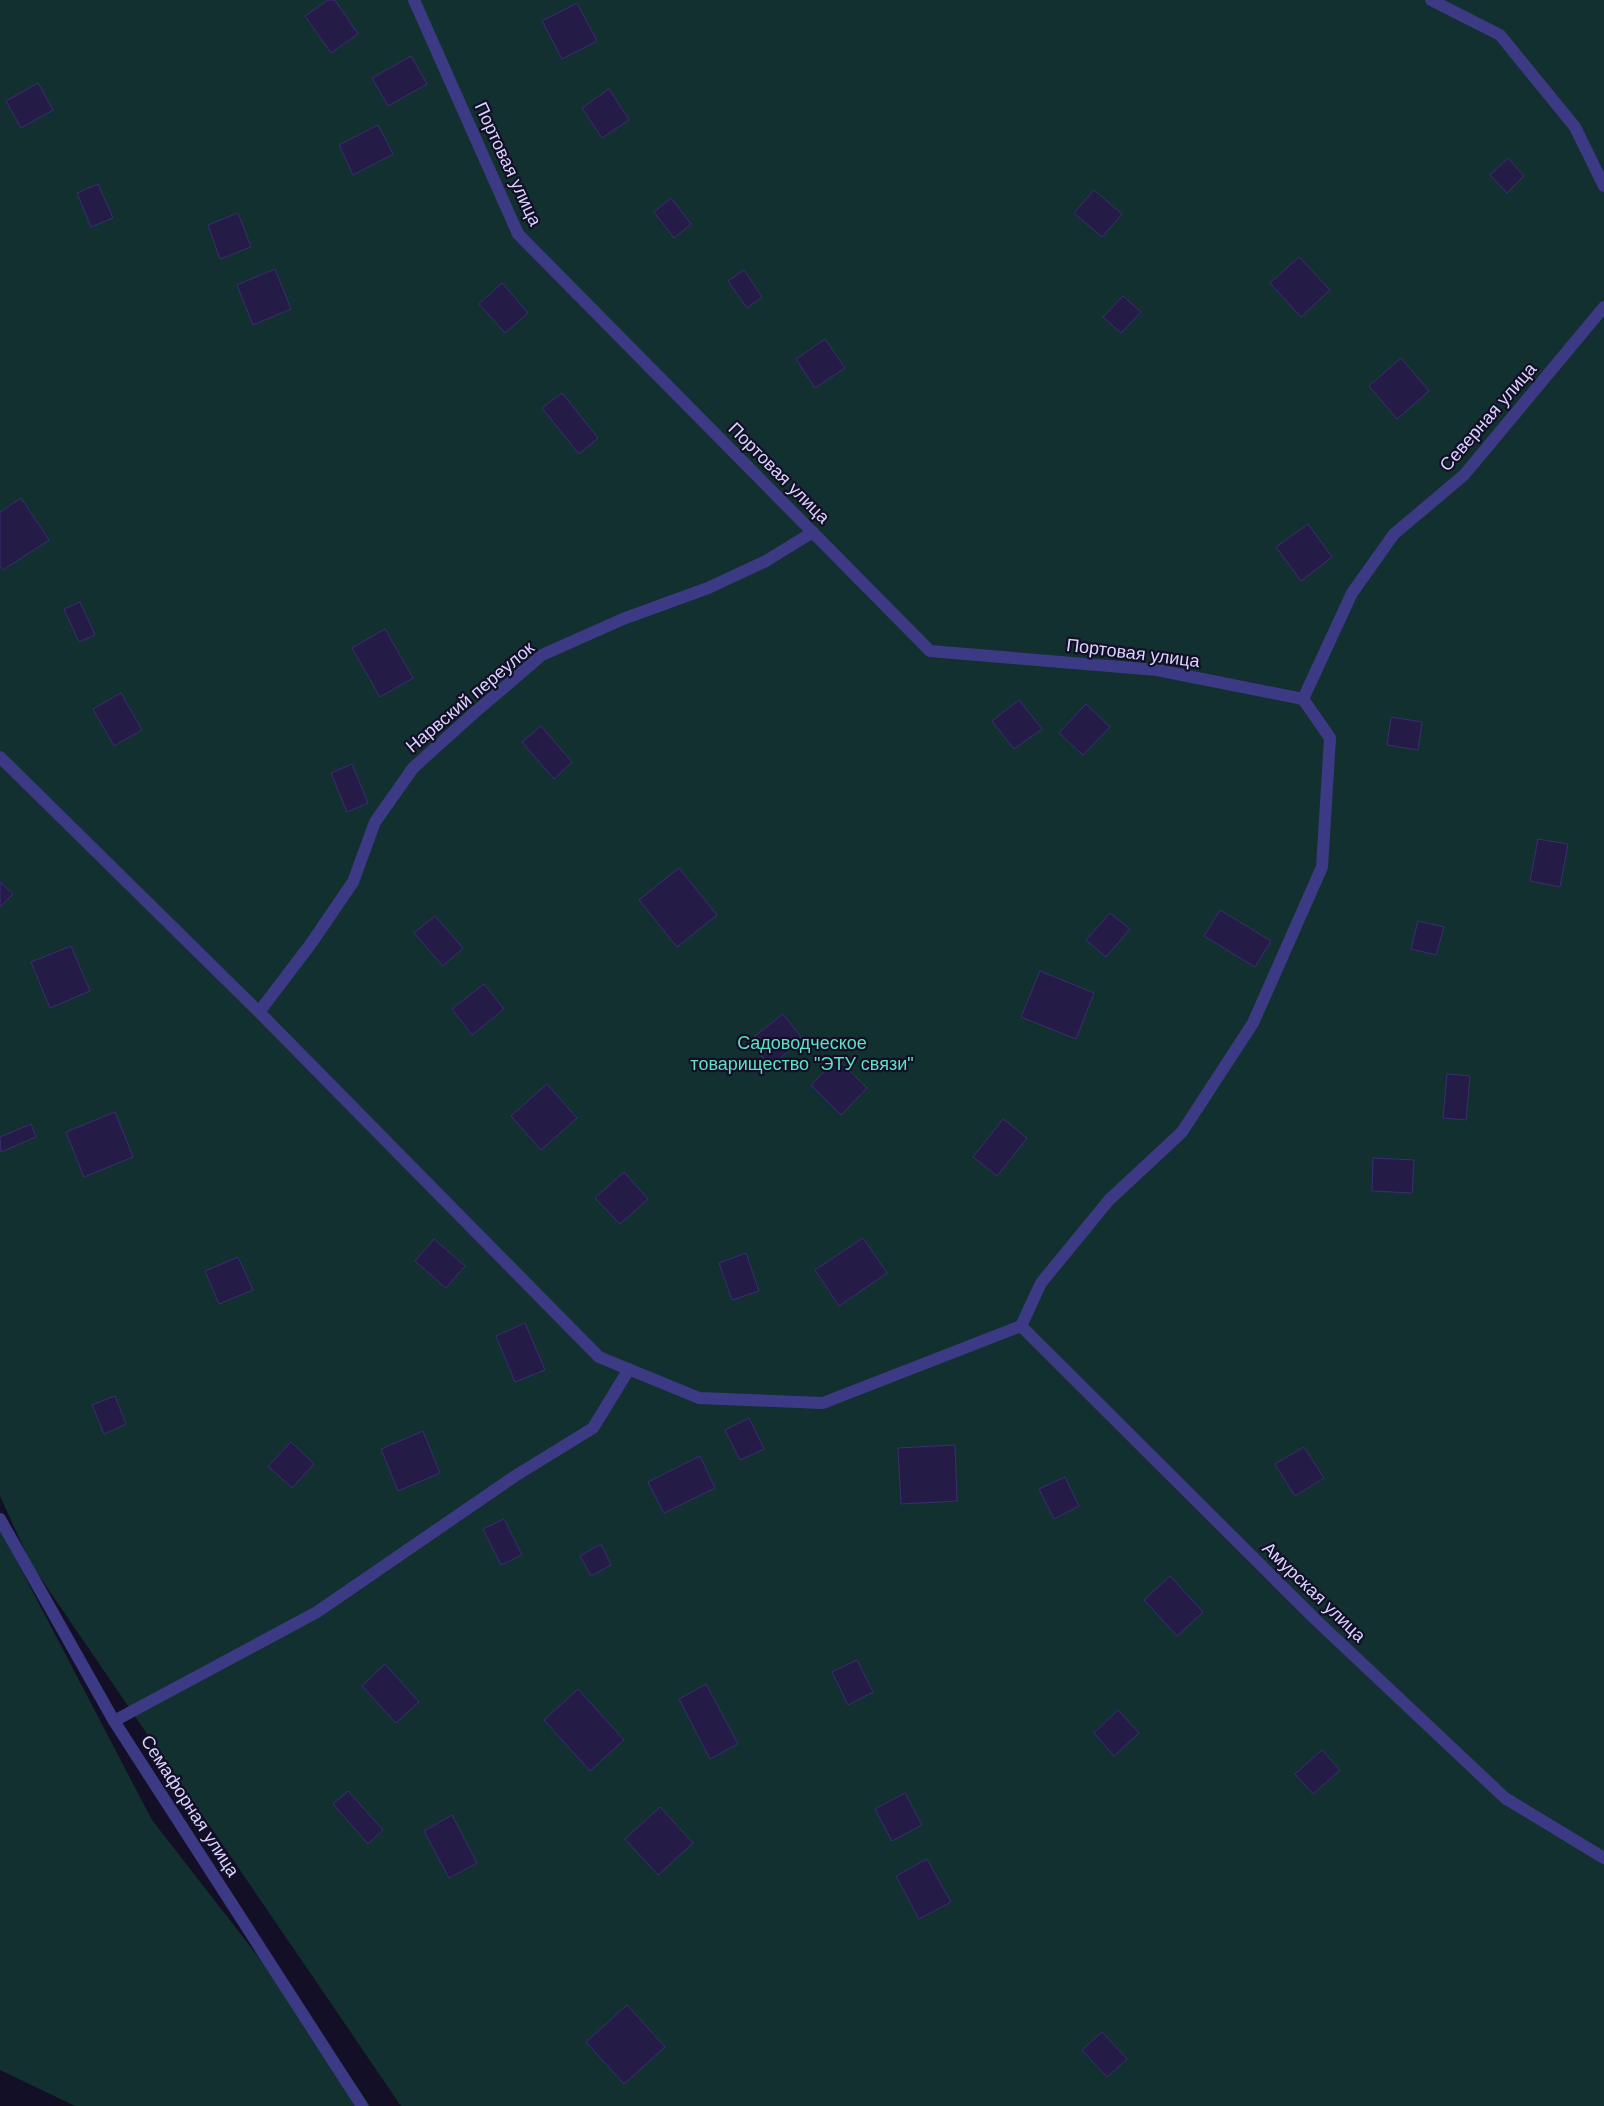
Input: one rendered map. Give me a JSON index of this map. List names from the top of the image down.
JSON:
{
  "streets": {
    "street": [
      "Портовая улица",
      "Северная улица",
      "Нарвский переулок",
      "Амурская улица",
      "Семафорная улица"
    ]
  },
  "crossings": [
    ["Портовая улица", "Северная улица"],
    ["Портовая улица", "Нарвский переулок"]
  ],
  "parks": ["Садоводческое товарищество \"ЭТУ связи\""]
}
